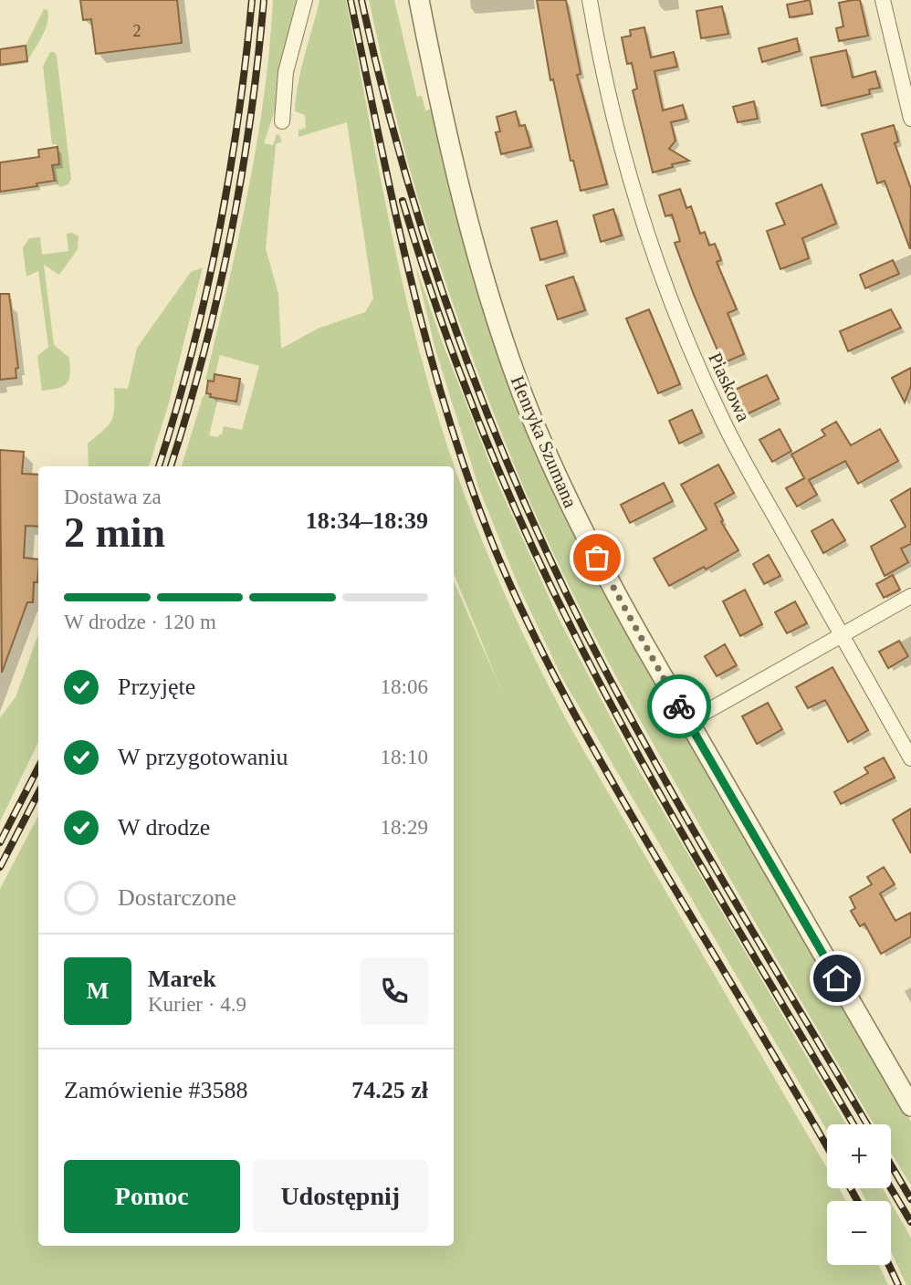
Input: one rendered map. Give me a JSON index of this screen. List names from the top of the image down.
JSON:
{
  "streets": {
    "street": ["Piaskowa", "Henryka Szumana"]
  },
  "house_numbers": ["2"],
  "page": {
    "heading": ["2 min", "Dostawa za", "18:34–18:39"],
    "panel": [
      "Marek",
      "Kurier · 4.9",
      "Zamówienie #3588",
      "74.25 zł"
    ],
    "bar": "W drodze · 120 m",
    "list": [
      ["Przyjęte", "18:06"],
      ["W przygotowaniu", "18:10"],
      ["W drodze", "18:29"],
      "Dostarczone"
    ],
    "round": "M",
    "map_buttons": ["+", "−"],
    "buttons": ["Pomoc", "Udostępnij"]
  }
}
